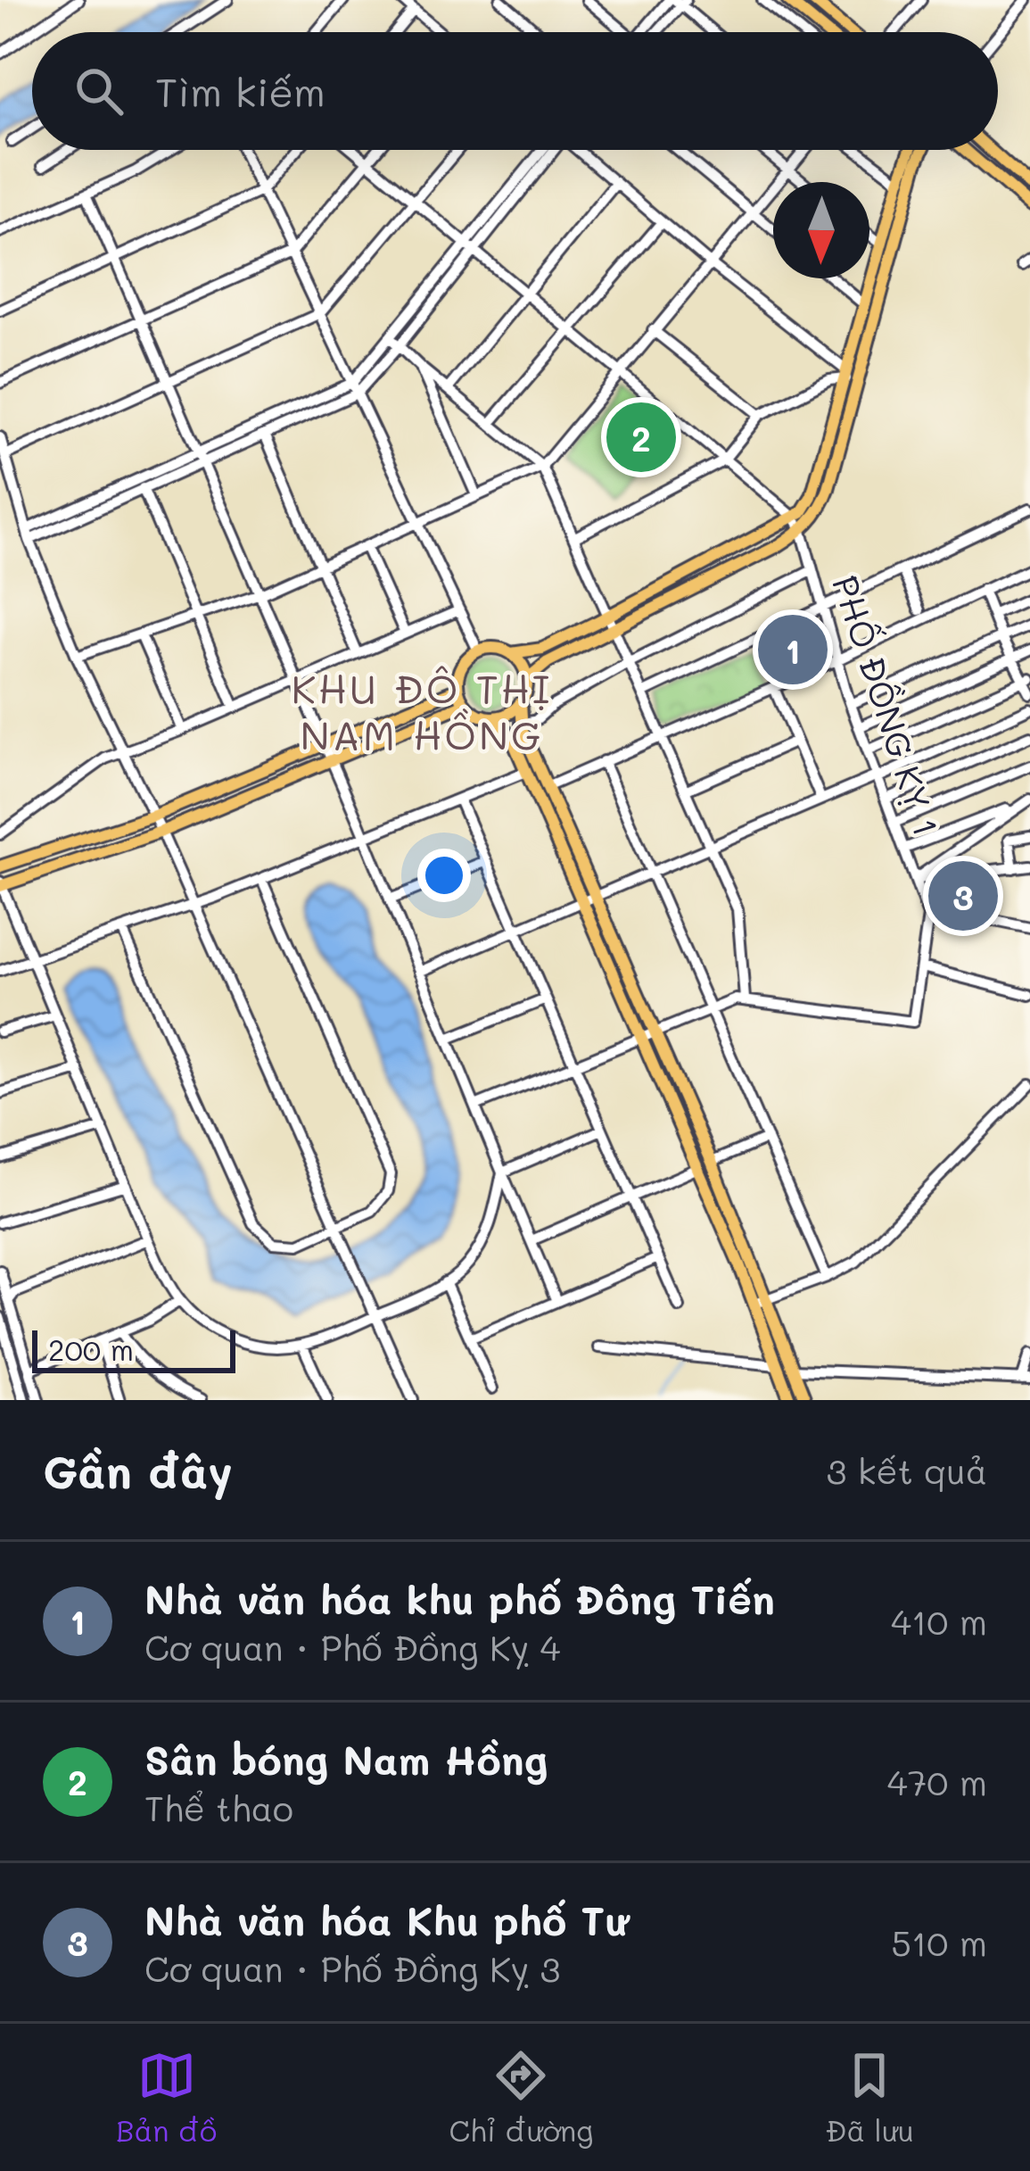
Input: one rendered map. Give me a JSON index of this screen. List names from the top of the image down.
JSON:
{
  "streets": {
    "street": ["PHỐ ĐỒNG KỴ 1"]
  },
  "districts": ["KHU ĐÔ THỊ NAM HỒNG"],
  "scale_bar": "200 m",
  "north": "bottom",
  "page": {
    "search": "Tìm kiếm",
    "pins": ["2", "1", "3"],
    "scale": "200 m",
    "heading": ["Gần đây", "3 kết quả"],
    "list": [
      {
        "mark": "1",
        "name": "Nhà văn hóa khu phố Đông Tiến",
        "note": "Cơ quan · Phố Đồng Kỵ 4",
        "value": "410 m"
      },
      {
        "mark": "2",
        "name": "Sân bóng Nam Hồng",
        "note": "Thể thao",
        "value": "470 m"
      },
      {
        "mark": "3",
        "name": "Nhà văn hóa Khu phố Tư",
        "note": "Cơ quan · Phố Đồng Kỵ 3",
        "value": "510 m"
      }
    ],
    "nav": ["Bản đồ", "Chỉ đường", "Đã lưu"]
  }
}
